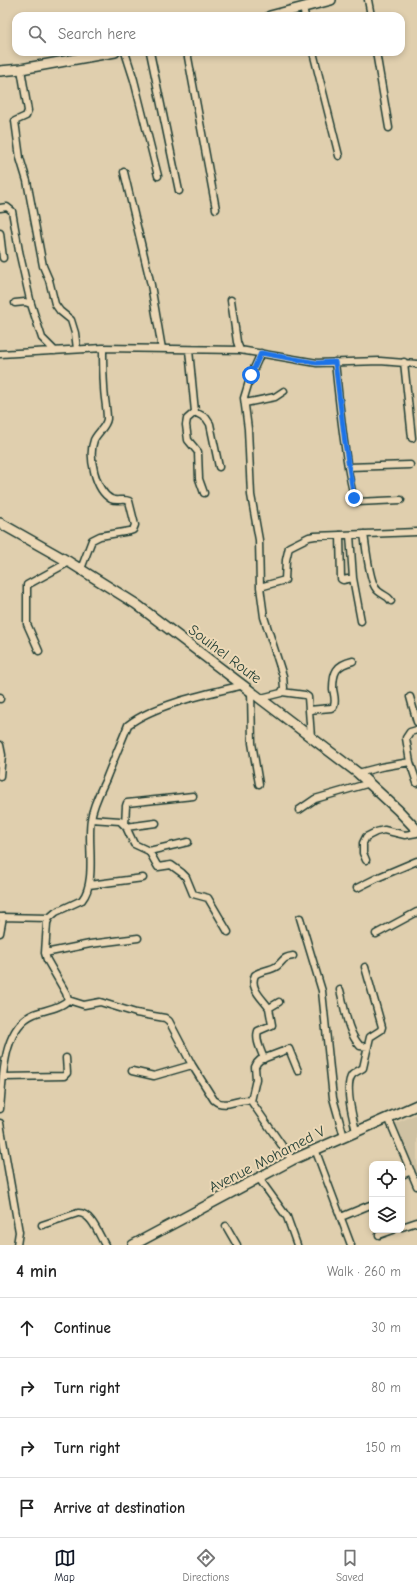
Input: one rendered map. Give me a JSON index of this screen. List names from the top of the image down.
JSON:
{
  "streets": {
    "main road": ["Souihel Route", "Avenue Mohamed V"]
  },
  "page": {
    "search": "Search here",
    "heading": ["4 min", "Walk · 260 m"],
    "list": [
      ["Continue", "30 m"],
      ["Turn right", "80 m"],
      ["Turn right", "150 m"],
      "Arrive at destination"
    ],
    "nav": ["Map", "Directions", "Saved"]
  }
}
